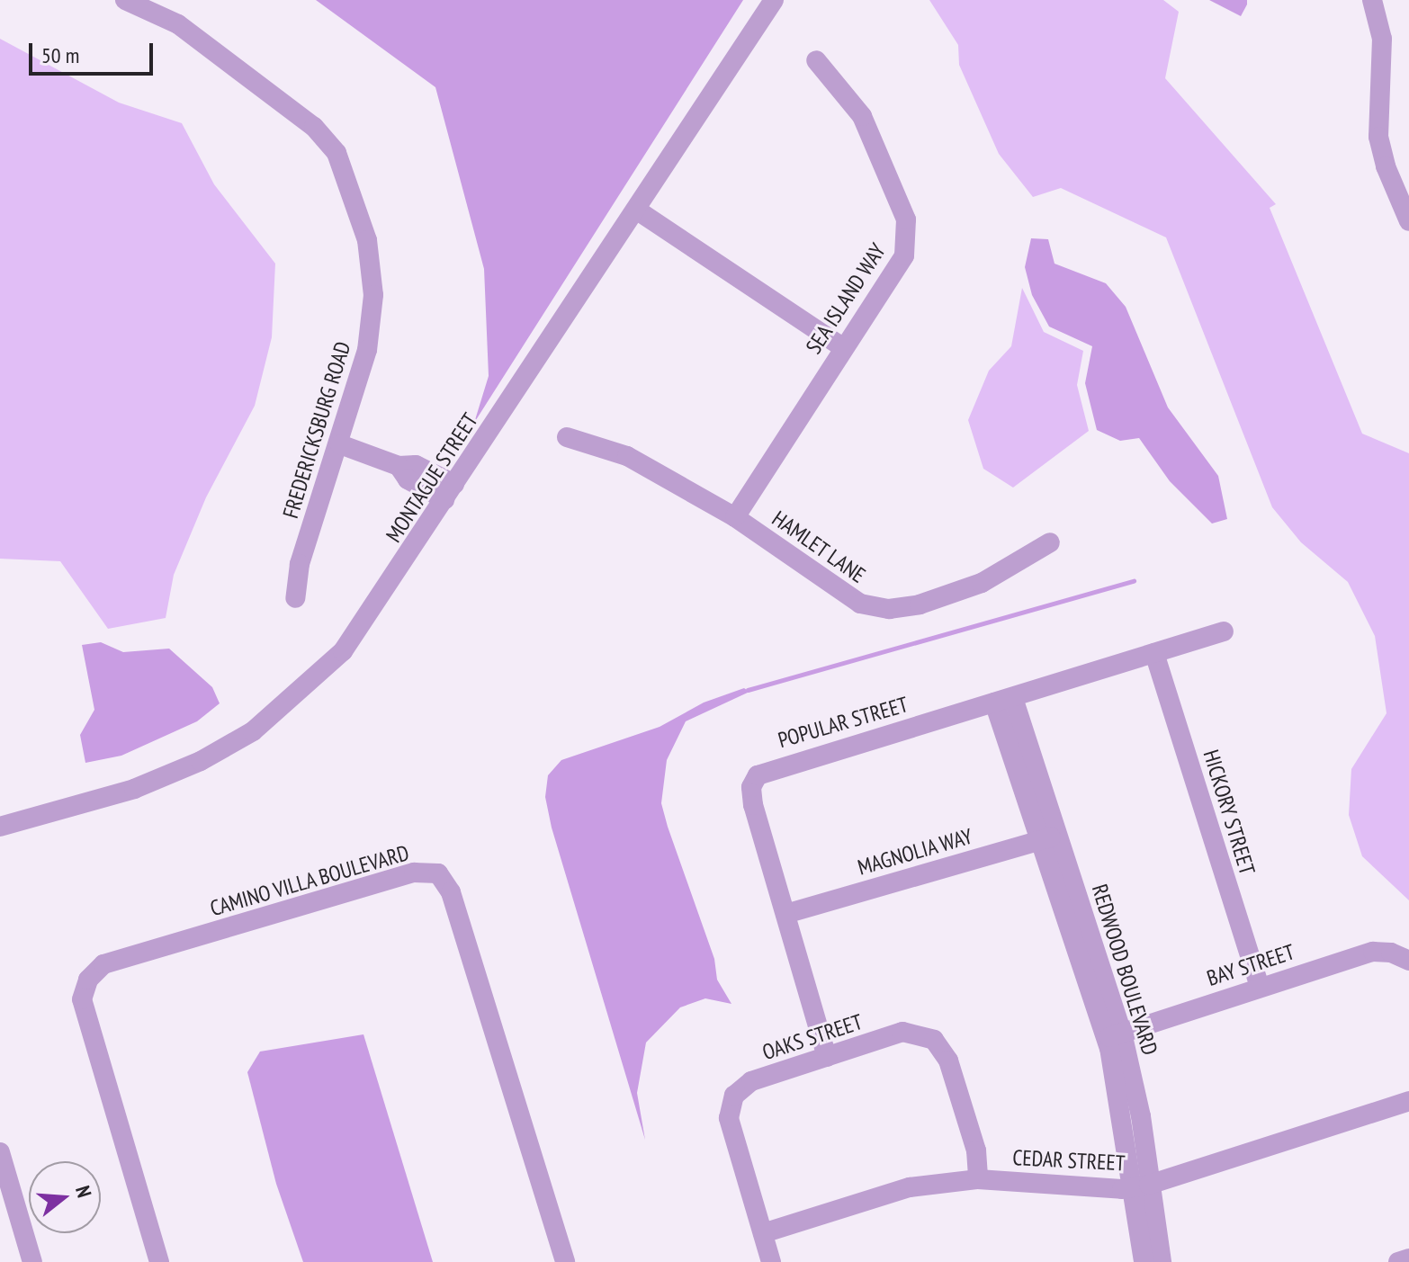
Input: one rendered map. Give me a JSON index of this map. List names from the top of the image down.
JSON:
{
  "streets": {
    "street": [
      "SEA ISLAND WAY",
      "FREDERICKSBURG ROAD",
      "MONTAGUE STREET",
      "HAMLET LANE",
      "POPULAR STREET",
      "HICKORY STREET",
      "MAGNOLIA WAY",
      "CAMINO VILLA BOULEVARD",
      "BAY STREET",
      "REDWOOD BOULEVARD",
      "OAKS STREET",
      "CEDAR STREET"
    ]
  },
  "crossings": [
    ["SEA ISLAND WAY", "HAMLET LANE"],
    ["POPULAR STREET", "HICKORY STREET"],
    ["POPULAR STREET", "MAGNOLIA WAY"],
    ["POPULAR STREET", "REDWOOD BOULEVARD"],
    ["POPULAR STREET", "OAKS STREET"],
    ["HICKORY STREET", "BAY STREET"],
    ["MAGNOLIA WAY", "REDWOOD BOULEVARD"],
    ["BAY STREET", "REDWOOD BOULEVARD"],
    ["REDWOOD BOULEVARD", "CEDAR STREET"],
    ["OAKS STREET", "CEDAR STREET"]
  ],
  "scale_bar": "50 m",
  "north": "right"
}
